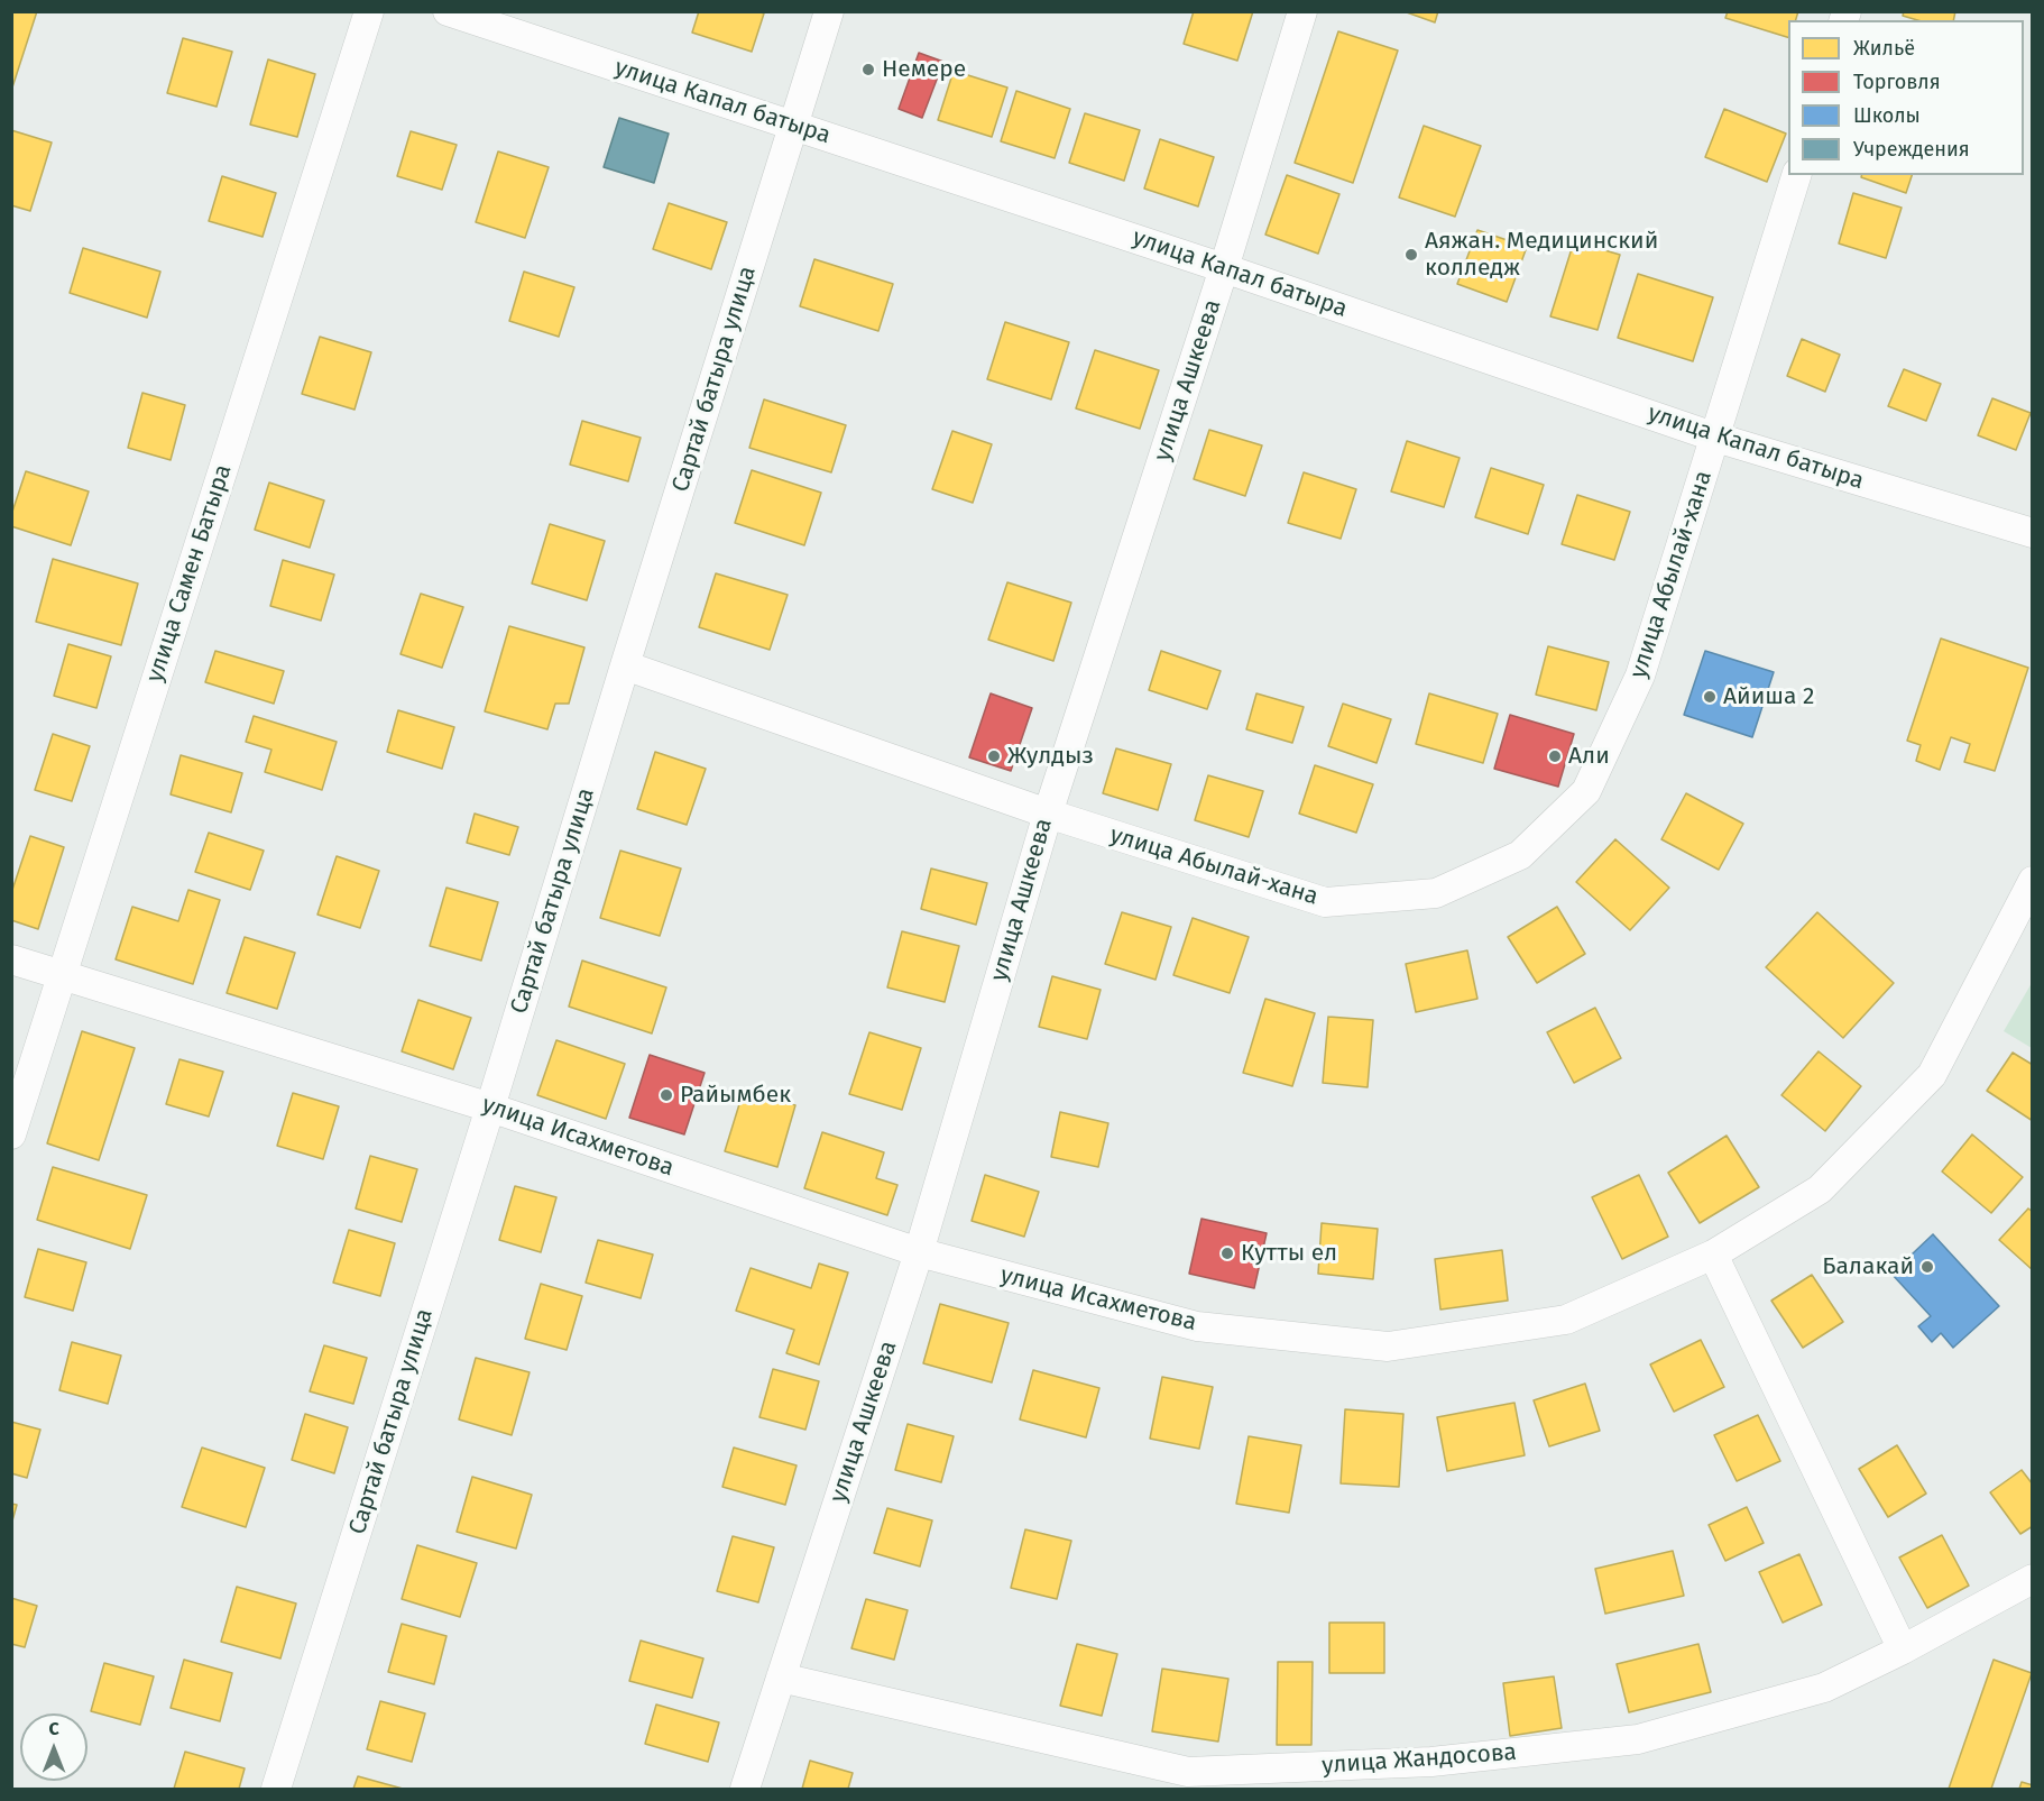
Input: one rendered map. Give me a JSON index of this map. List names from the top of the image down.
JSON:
{
  "streets": {
    "street": [
      "улица Капал батыра",
      "Сартай батыра улица",
      "улица Ашкеева",
      "улица Самен Батыра",
      "улица Абылай-хана",
      "улица Исахметова",
      "улица Жандосова"
    ]
  },
  "crossings": [
    ["улица Капал батыра", "Сартай батыра улица"],
    ["улица Капал батыра", "улица Ашкеева"],
    ["улица Капал батыра", "улица Абылай-хана"],
    ["Сартай батыра улица", "улица Абылай-хана"],
    ["Сартай батыра улица", "улица Исахметова"],
    ["улица Ашкеева", "улица Абылай-хана"],
    ["улица Ашкеева", "улица Исахметова"],
    ["улица Ашкеева", "улица Жандосова"],
    ["улица Самен Батыра", "улица Исахметова"]
  ],
  "places": [
    "Немере",
    "Аяжан. Медицинский колледж",
    "Айиша 2",
    "Жулдыз",
    "Али",
    "Райымбек",
    "Кутты ел",
    "Балакай"
  ],
  "legend": [
    "Жильё",
    "Торговля",
    "Школы",
    "Учреждения"
  ],
  "north": "top"
}
